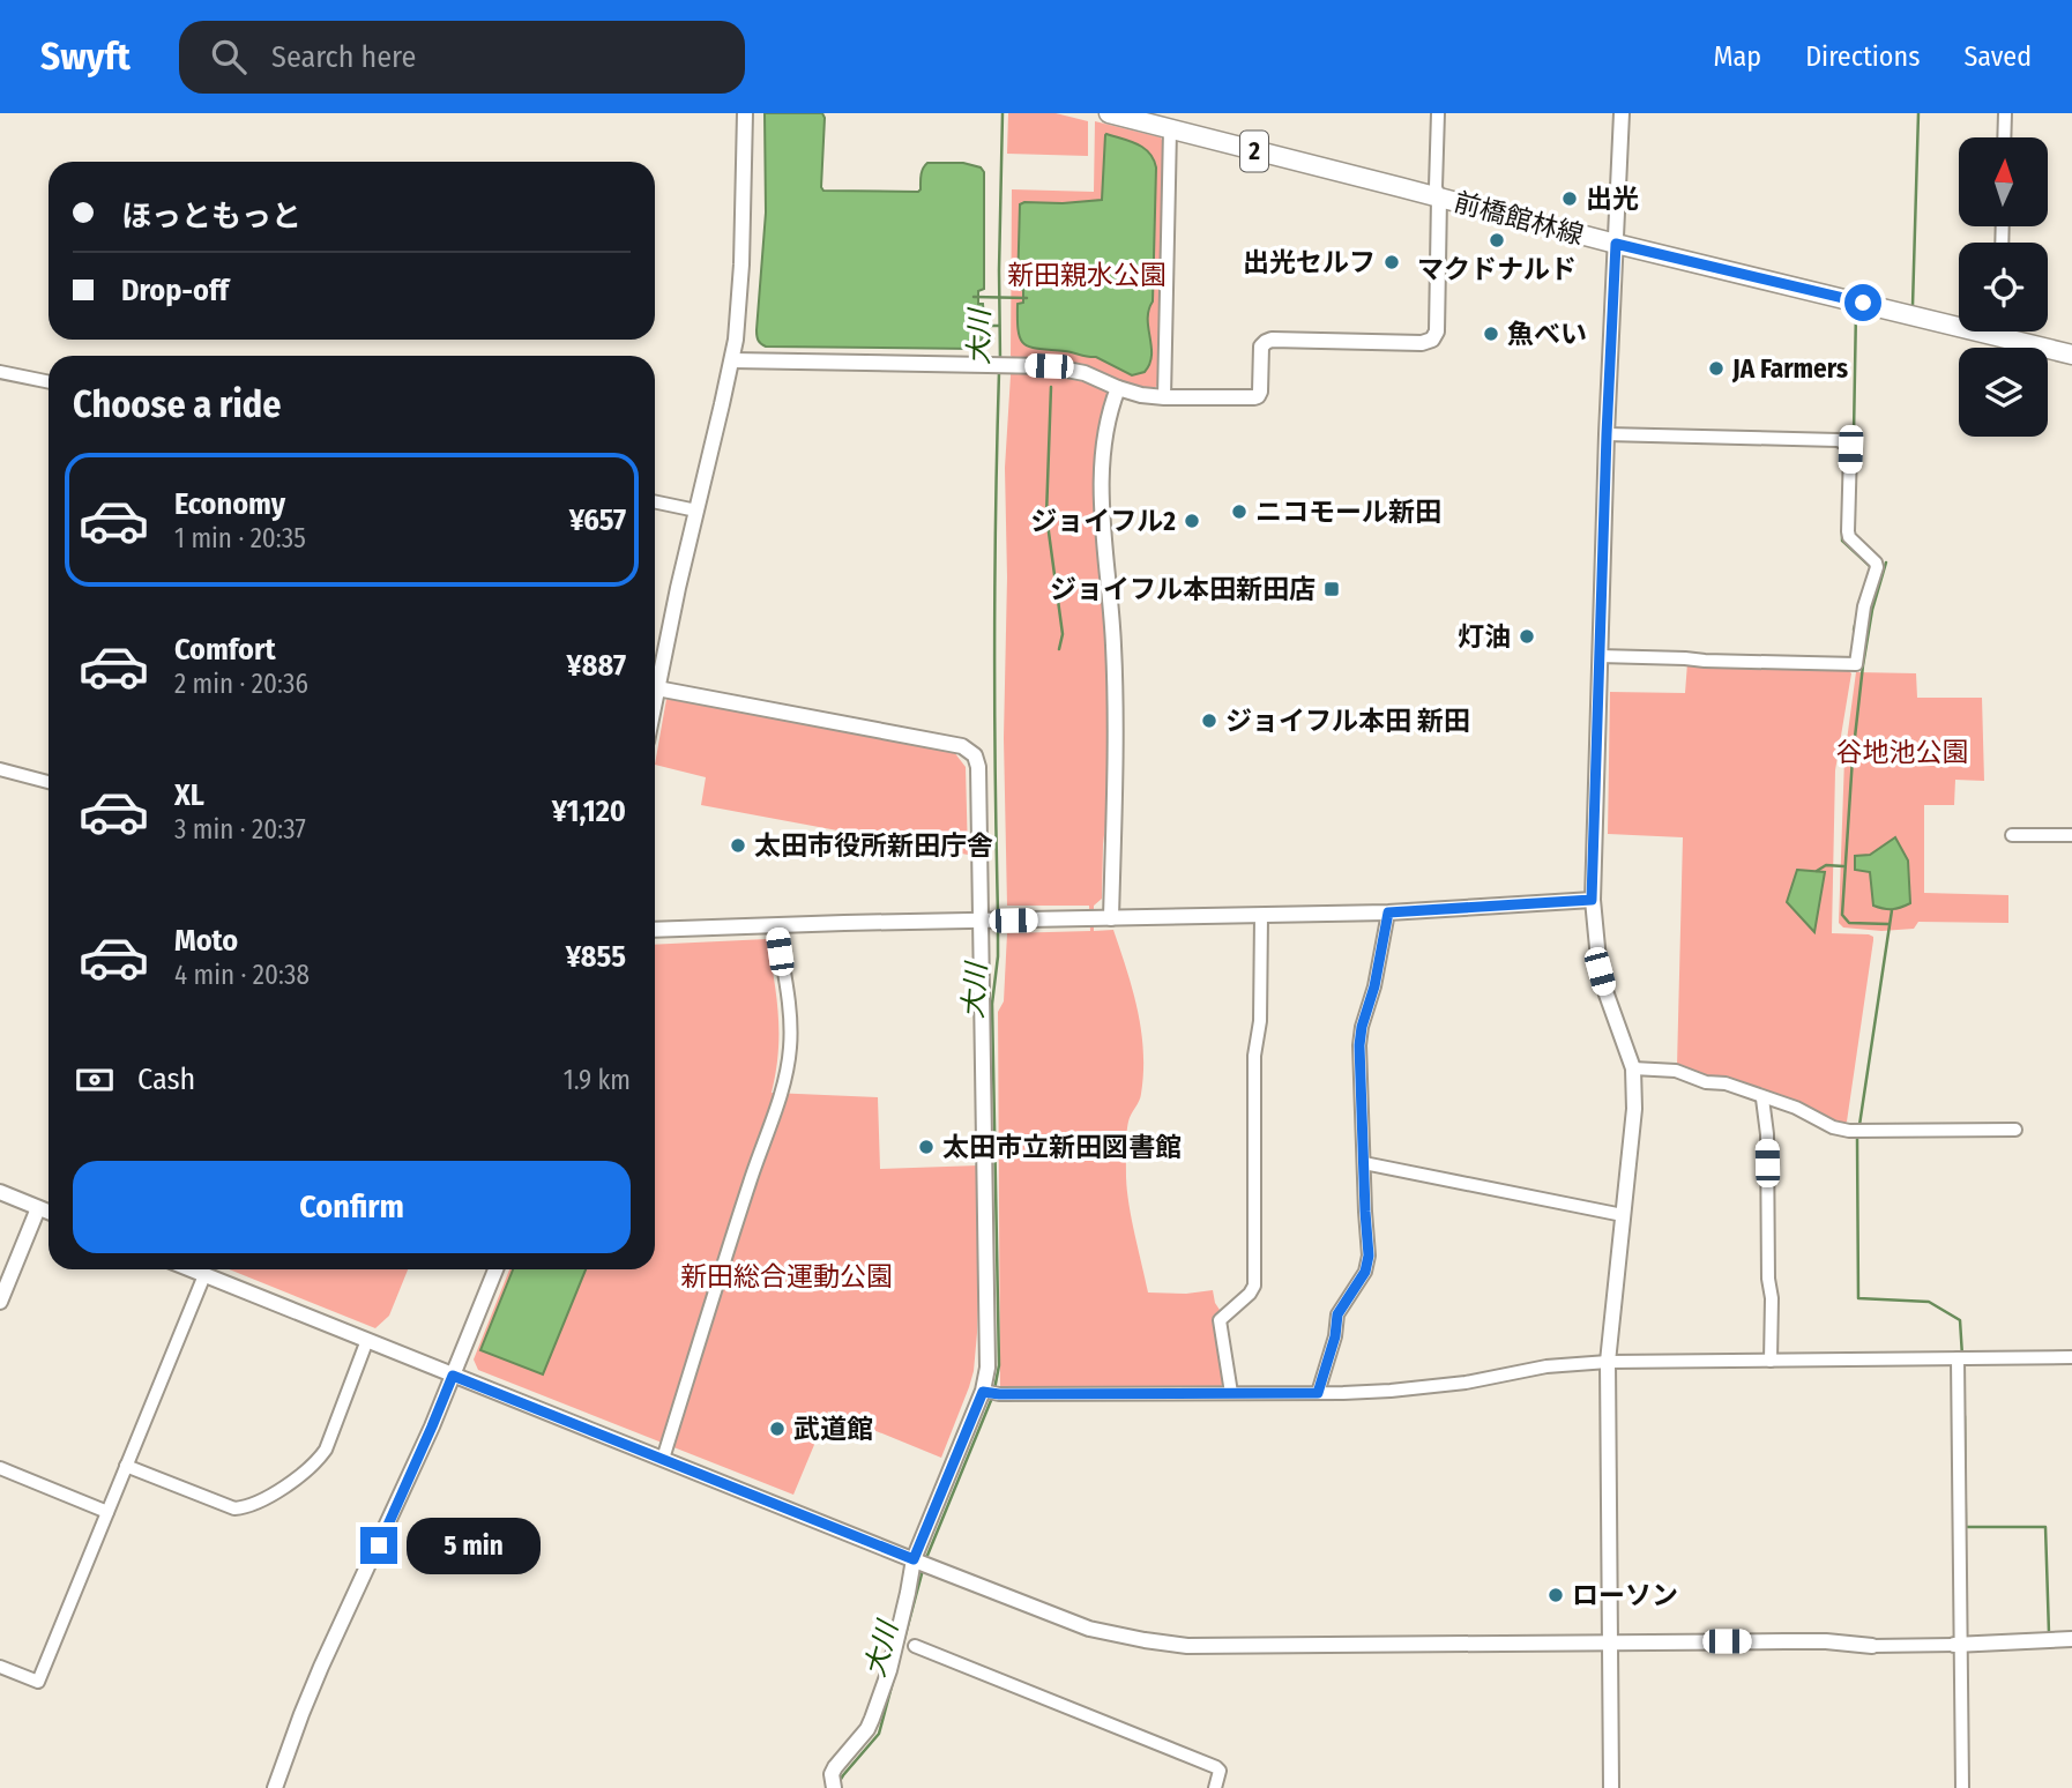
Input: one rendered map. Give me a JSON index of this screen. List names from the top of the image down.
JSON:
{
  "streets": {
    "main road": ["2", "前橋館林線"]
  },
  "water": ["大川"],
  "parks": ["新田親水公園", "谷地池公園", "新田総合運動公園"],
  "places": {
    "other": [
      "出光",
      "マクドナルド",
      "出光セルフ",
      "魚べい",
      "JA Farmers",
      "ニコモール新田",
      "ジョイフル2",
      "灯油",
      "ジョイフル本田 新田",
      "太田市役所新田庁舎",
      "太田市立新田図書館",
      "武道館",
      "ローソン"
    ],
    "transit": ["ジョイフル本田新田店"]
  },
  "north": "top",
  "page": {
    "header": "Swyft",
    "search": "Search here",
    "nav": ["Map", "Directions", "Saved"],
    "banner": ["ほっともっと", "Drop-off"],
    "heading": "Choose a ride",
    "list": [
      {
        "name": "Economy",
        "note": "1 min · 20:35",
        "value": "¥657"
      },
      {
        "name": "Comfort",
        "note": "2 min · 20:36",
        "value": "¥887"
      },
      {
        "name": "XL",
        "note": "3 min · 20:37",
        "value": "¥1,120"
      },
      {
        "name": "Moto",
        "note": "4 min · 20:38",
        "value": "¥855"
      }
    ],
    "pay": ["Cash", "1.9 km"],
    "buttons": "Confirm",
    "bubble": "5 min"
  }
}
